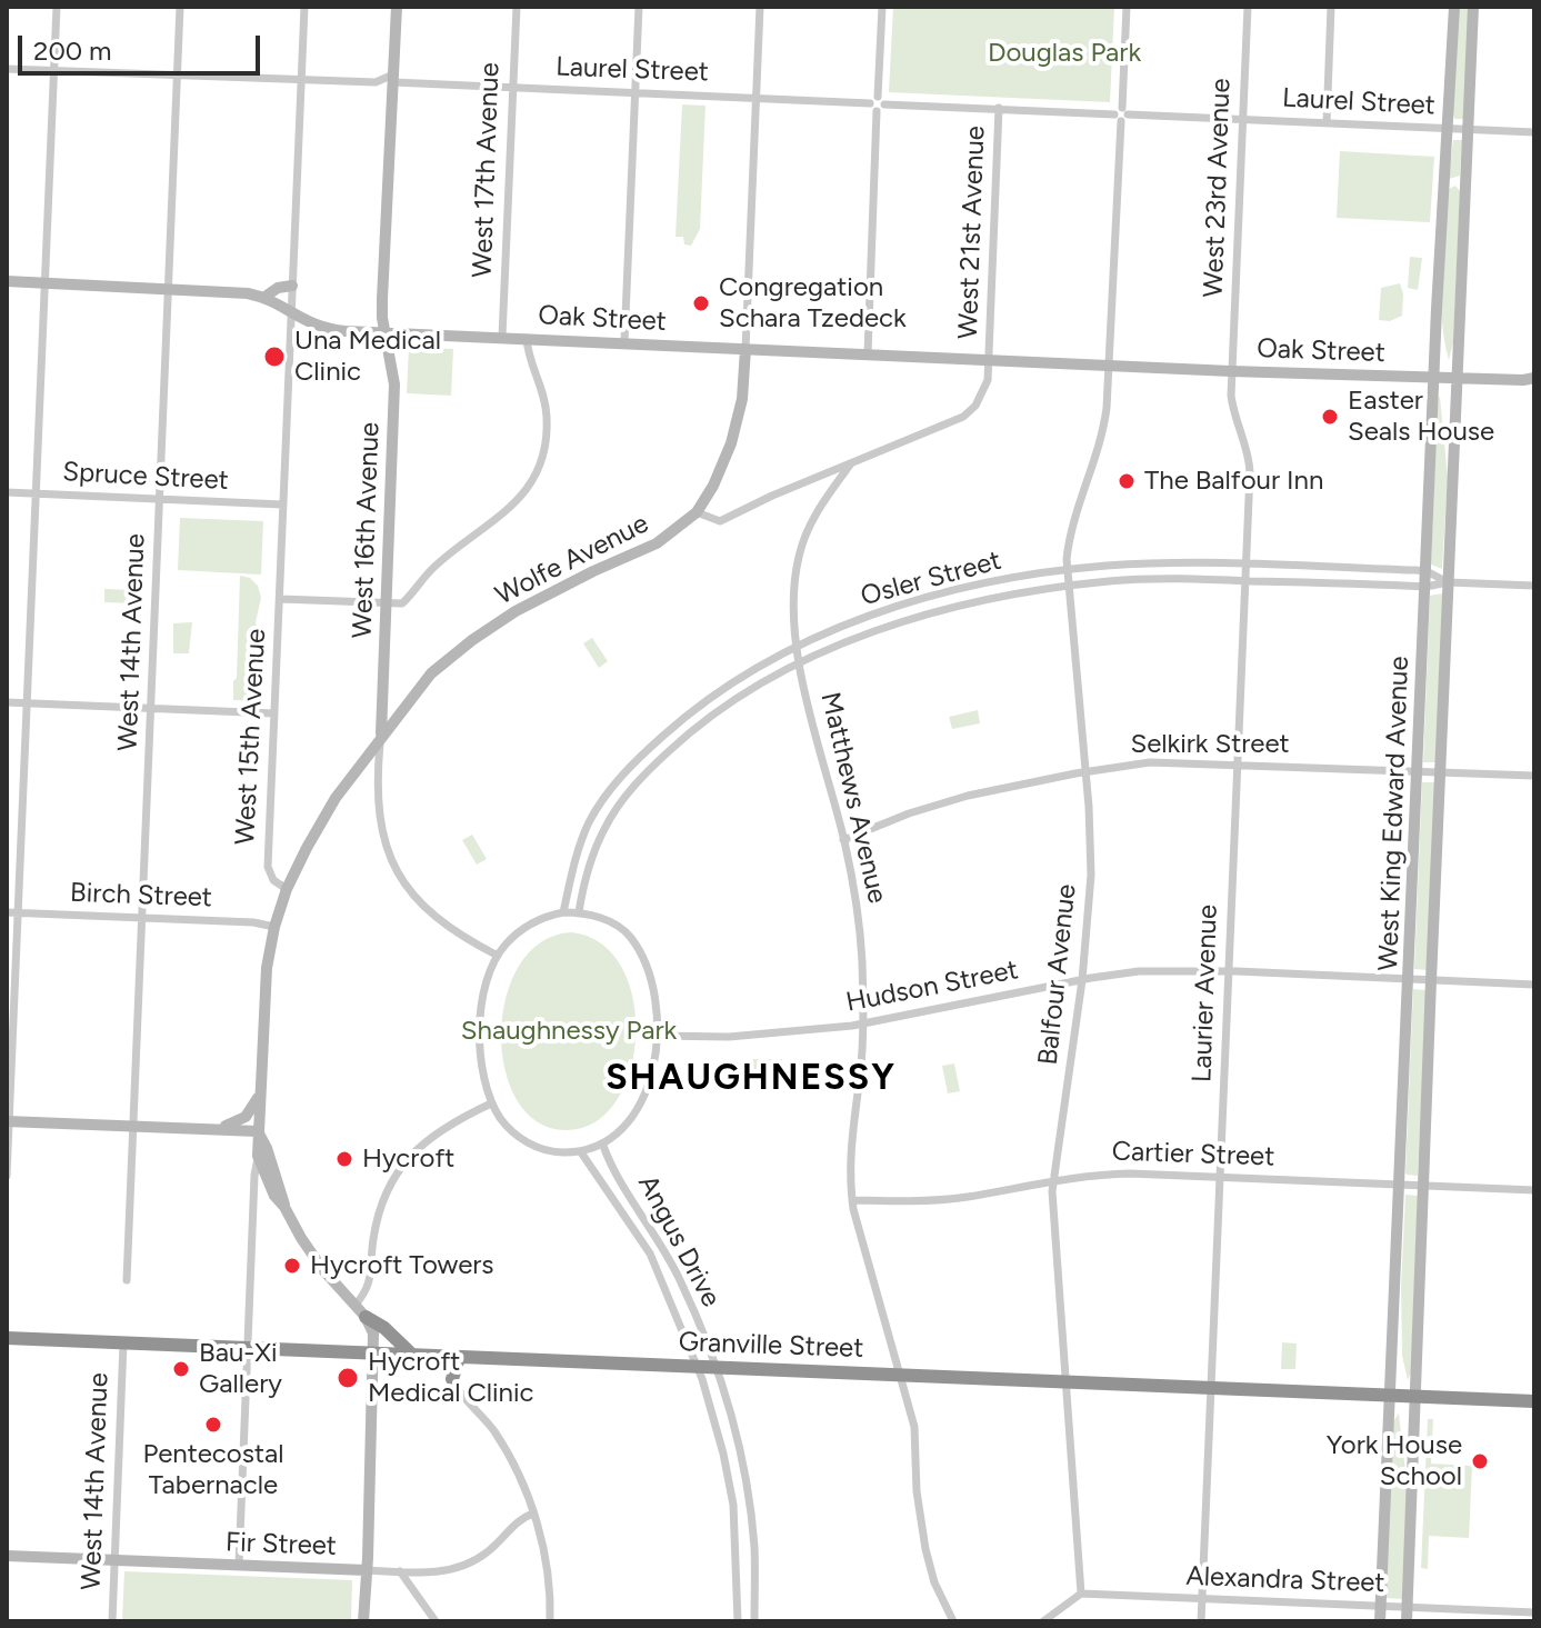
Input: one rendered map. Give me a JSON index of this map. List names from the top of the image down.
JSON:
{
  "streets": {
    "highway": ["Granville Street"],
    "main road": [
      "Oak Street",
      "West 16th Avenue",
      "Wolfe Avenue",
      "West King Edward Avenue",
      "Fir Street"
    ],
    "street": [
      "Laurel Street",
      "West 17th Avenue",
      "West 23rd Avenue",
      "West 21st Avenue",
      "Spruce Street",
      "Osler Street",
      "West 14th Avenue",
      "West 15th Avenue",
      "Selkirk Street",
      "Matthews Avenue",
      "Birch Street",
      "Balfour Avenue",
      "Hudson Street",
      "Laurier Avenue",
      "Cartier Street",
      "Angus Drive",
      "Alexandra Street"
    ]
  },
  "crossings": [
    ["Laurel Street", "West 17th Avenue"],
    ["Laurel Street", "West 23rd Avenue"],
    ["Laurel Street", "West 21st Avenue"],
    ["Laurel Street", "West 16th Avenue"],
    ["Laurel Street", "West 14th Avenue"],
    ["Laurel Street", "West 15th Avenue"],
    ["Laurel Street", "West King Edward Avenue"],
    ["Laurel Street", "Balfour Avenue"],
    ["West 17th Avenue", "Oak Street"],
    ["West 23rd Avenue", "Oak Street"],
    ["West 23rd Avenue", "Laurier Avenue"],
    ["West 21st Avenue", "Oak Street"],
    ["Oak Street", "West 16th Avenue"],
    ["Oak Street", "West 14th Avenue"],
    ["Oak Street", "West 15th Avenue"],
    ["Oak Street", "West King Edward Avenue"],
    ["Oak Street", "Balfour Avenue"],
    ["Oak Street", "Laurier Avenue"],
    ["Spruce Street", "West 14th Avenue"],
    ["Spruce Street", "West 15th Avenue"],
    ["West 16th Avenue", "Wolfe Avenue"],
    ["Wolfe Avenue", "West 15th Avenue"],
    ["Osler Street", "Matthews Avenue"],
    ["Osler Street", "West King Edward Avenue"],
    ["Osler Street", "Balfour Avenue"],
    ["Osler Street", "Hudson Street"],
    ["Osler Street", "Laurier Avenue"],
    ["Osler Street", "Angus Drive"],
    ["West 14th Avenue", "Birch Street"],
    ["West 14th Avenue", "Granville Street"],
    ["West 14th Avenue", "Fir Street"],
    ["Selkirk Street", "Matthews Avenue"],
    ["Selkirk Street", "West King Edward Avenue"],
    ["Selkirk Street", "Balfour Avenue"],
    ["Selkirk Street", "Laurier Avenue"],
    ["Matthews Avenue", "Hudson Street"],
    ["Matthews Avenue", "Cartier Street"],
    ["Matthews Avenue", "Granville Street"],
    ["West King Edward Avenue", "Hudson Street"],
    ["West King Edward Avenue", "Cartier Street"],
    ["West King Edward Avenue", "Granville Street"],
    ["West King Edward Avenue", "Alexandra Street"],
    ["Balfour Avenue", "Hudson Street"],
    ["Balfour Avenue", "Cartier Street"],
    ["Balfour Avenue", "Granville Street"],
    ["Balfour Avenue", "Alexandra Street"],
    ["Hudson Street", "Laurier Avenue"],
    ["Hudson Street", "Angus Drive"],
    ["Laurier Avenue", "Cartier Street"],
    ["Laurier Avenue", "Granville Street"],
    ["Laurier Avenue", "Alexandra Street"],
    ["Angus Drive", "Granville Street"]
  ],
  "districts": ["SHAUGHNESSY"],
  "parks": ["Douglas Park", "Shaughnessy Park"],
  "places": [
    "Congregation Schara Tzedeck",
    "Una Medical Clinic",
    "Easter Seals House",
    "The Balfour Inn",
    "Hycroft",
    "Hycroft Towers",
    "Bau-Xi Gallery",
    "Hycroft Medical Clinic",
    "Pentecostal Tabernacle",
    "York House School"
  ],
  "scale_bar": "200 m"
}
